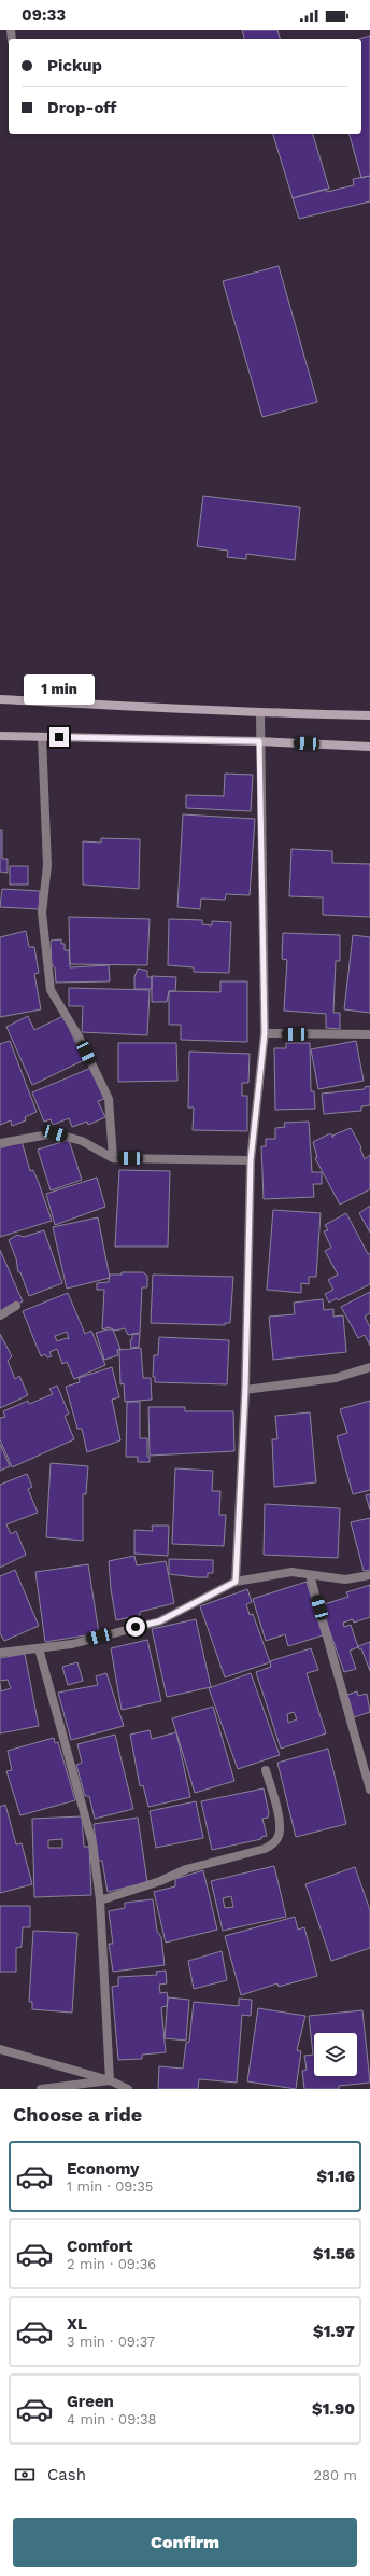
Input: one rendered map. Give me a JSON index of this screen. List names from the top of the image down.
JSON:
{
  "page": {
    "status": "09:33",
    "banner": ["Pickup", "Drop-off"],
    "bubble": "1 min",
    "heading": "Choose a ride",
    "list": [
      {
        "name": "Economy",
        "note": "1 min · 09:35",
        "value": "$1.16"
      },
      {
        "name": "Comfort",
        "note": "2 min · 09:36",
        "value": "$1.56"
      },
      {
        "name": "XL",
        "note": "3 min · 09:37",
        "value": "$1.97"
      },
      {
        "name": "Green",
        "note": "4 min · 09:38",
        "value": "$1.90"
      }
    ],
    "pay": ["Cash", "280 m"],
    "buttons": "Confirm"
  }
}
